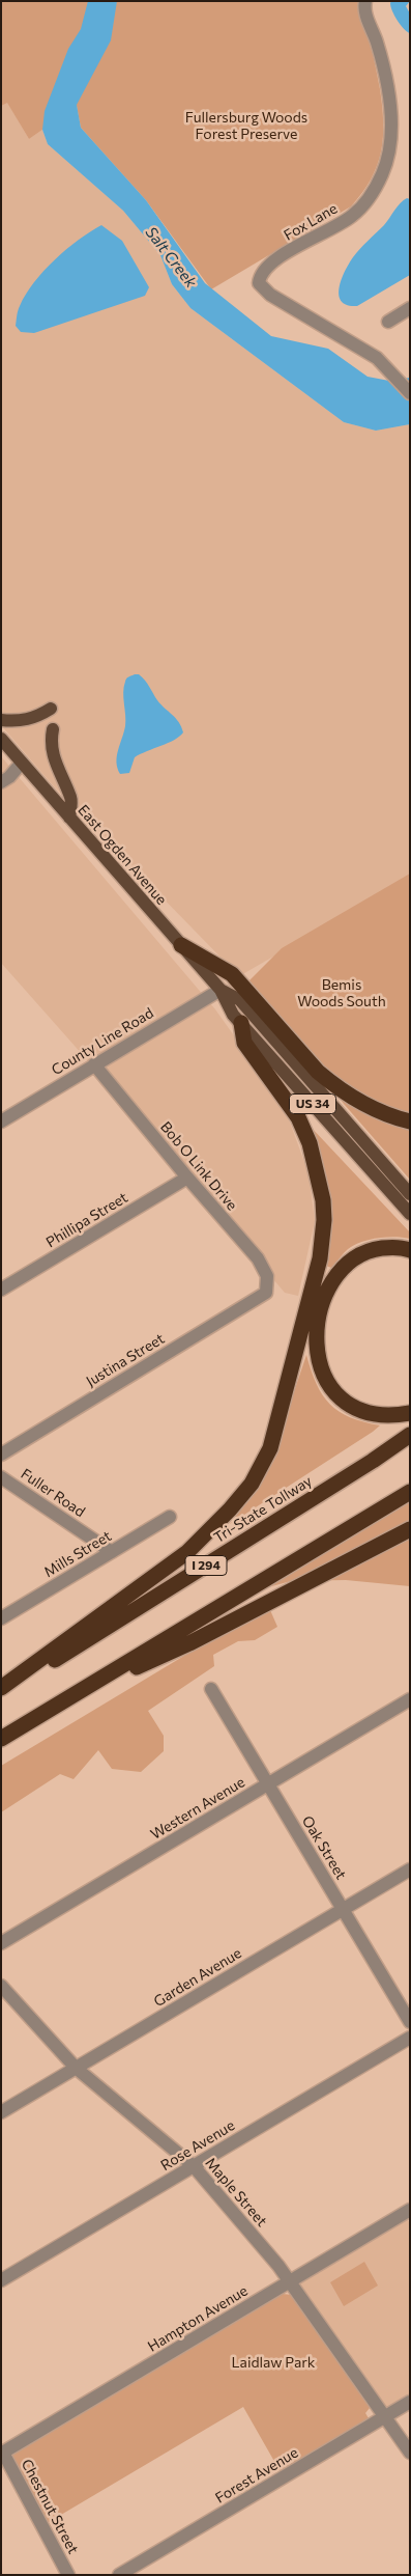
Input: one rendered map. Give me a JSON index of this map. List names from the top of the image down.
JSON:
{
  "streets": {
    "highway": ["Tri-State Tollway", "I 294"],
    "main road": ["East Ogden Avenue", "US 34"],
    "street": [
      "Fox Lane",
      "County Line Road",
      "Bob O Link Drive",
      "Phillipa Street",
      "Justina Street",
      "Fuller Road",
      "Mills Street",
      "Western Avenue",
      "Oak Street",
      "Garden Avenue",
      "Rose Avenue",
      "Maple Street",
      "Hampton Avenue",
      "Forest Avenue",
      "Chestnut Street"
    ]
  },
  "crossings": [
    ["East Ogden Avenue", "County Line Road"],
    ["County Line Road", "Bob O Link Drive"],
    ["Bob O Link Drive", "Phillipa Street"],
    ["Bob O Link Drive", "Justina Street"],
    ["Fuller Road", "Mills Street"],
    ["Western Avenue", "Oak Street"],
    ["Oak Street", "Garden Avenue"],
    ["Garden Avenue", "Maple Street"],
    ["Rose Avenue", "Maple Street"],
    ["Maple Street", "Hampton Avenue"],
    ["Maple Street", "Forest Avenue"],
    ["Hampton Avenue", "Chestnut Street"]
  ],
  "water": ["Salt Creek"],
  "parks": ["Fullersburg Woods Forest Preserve", "Bemis Woods South", "Laidlaw Park"]
}
